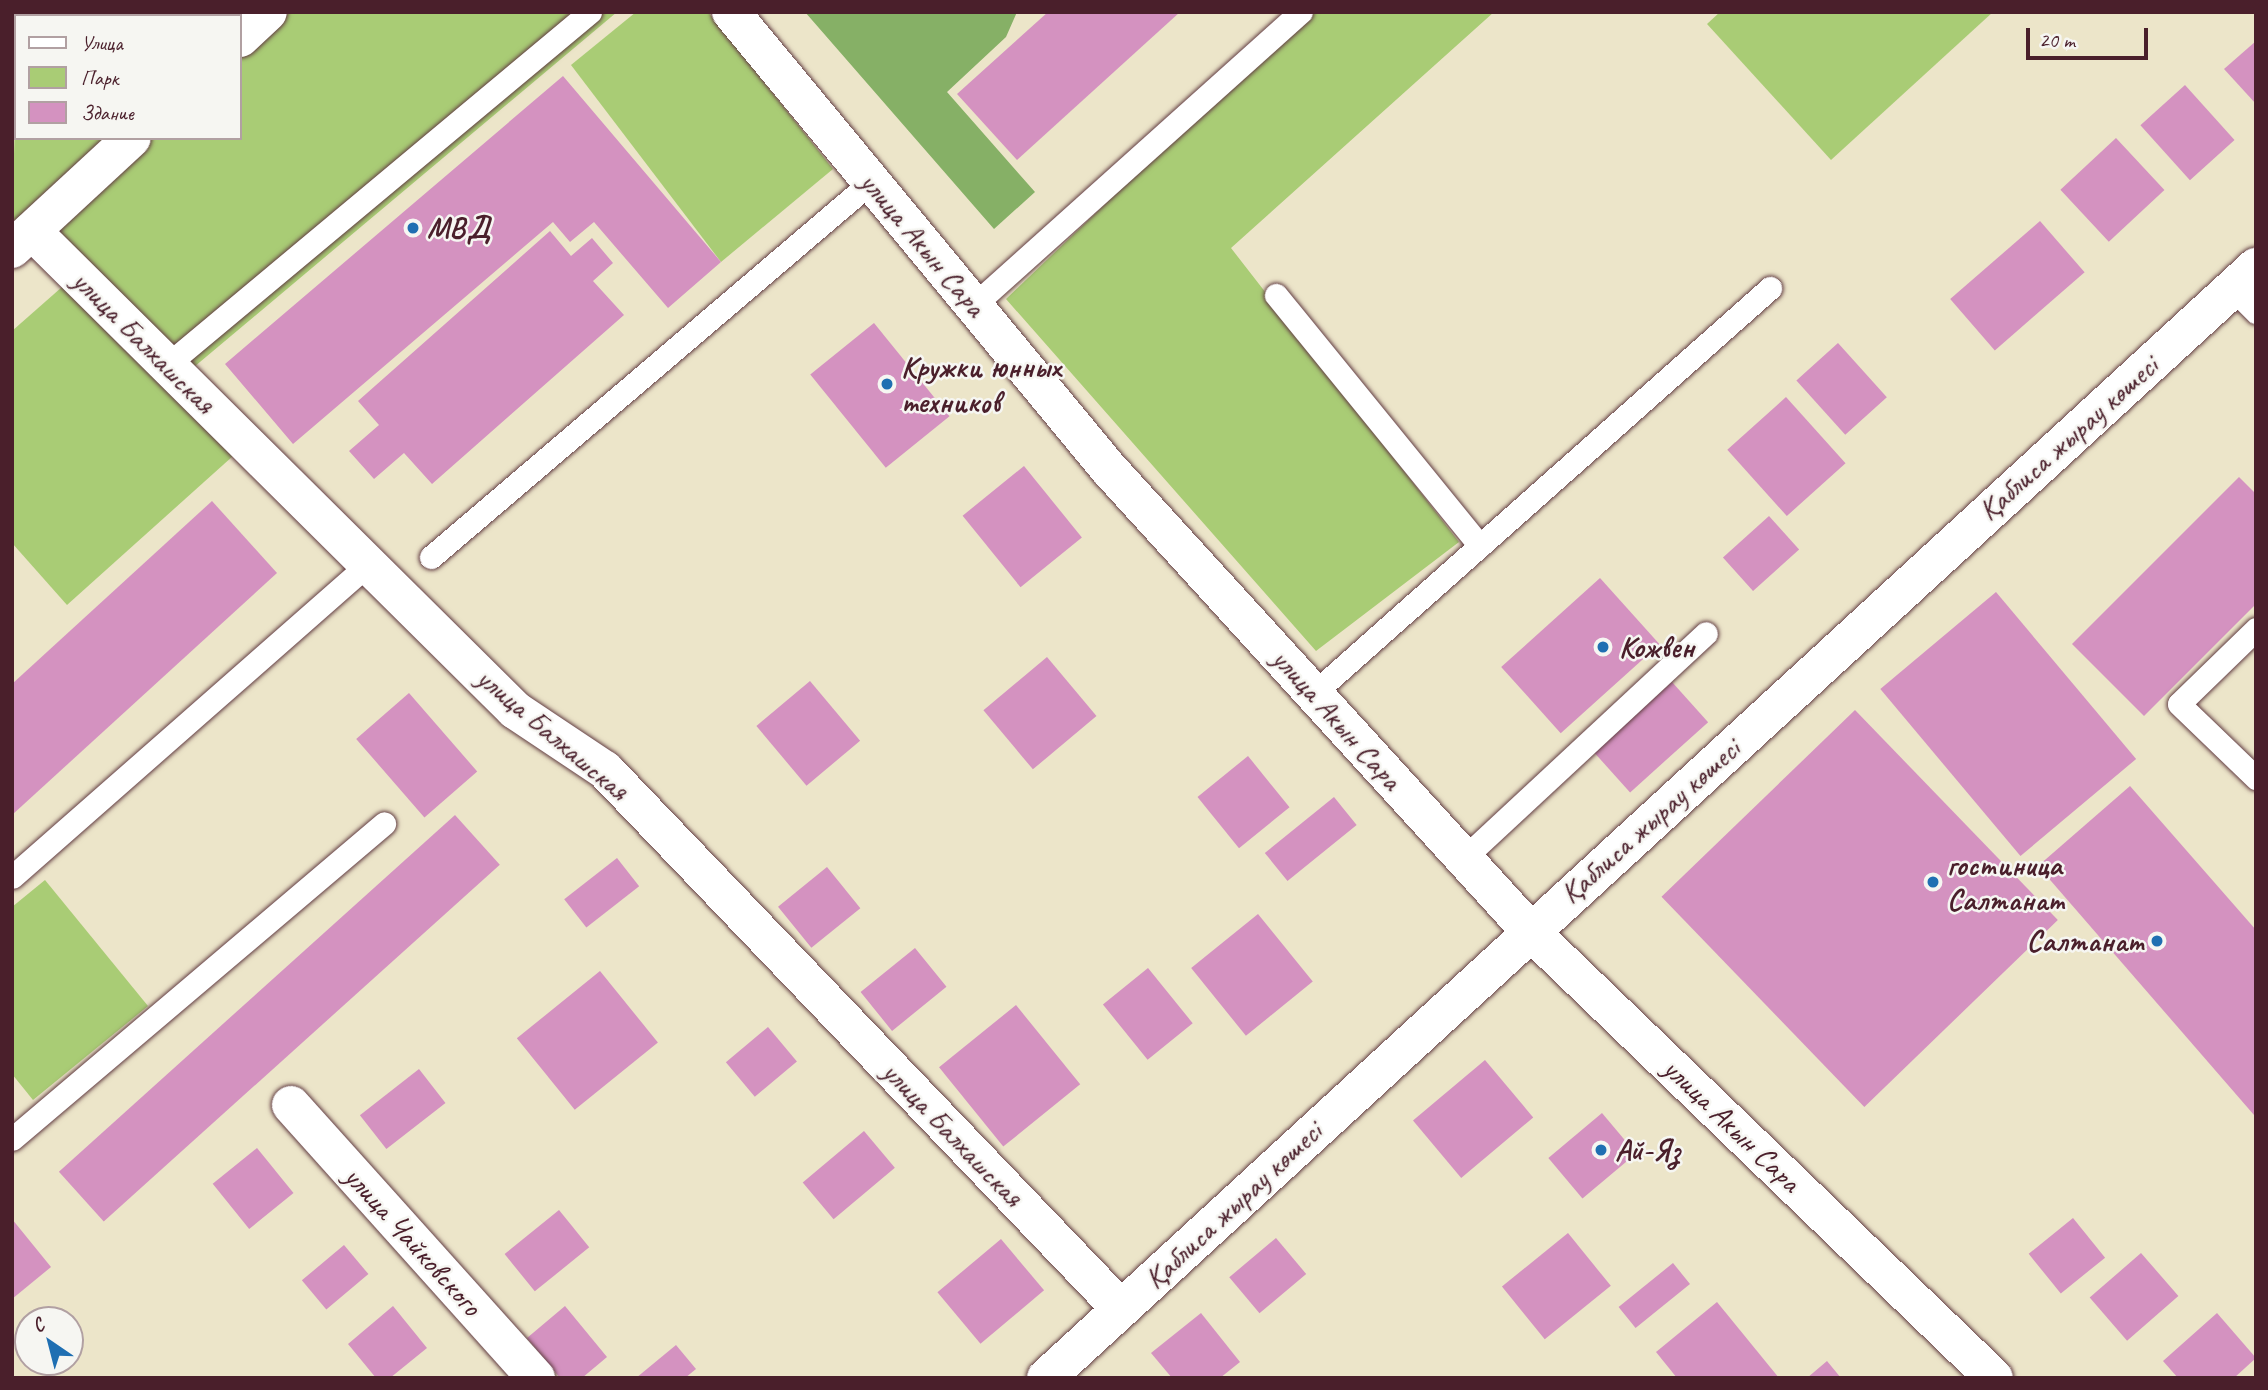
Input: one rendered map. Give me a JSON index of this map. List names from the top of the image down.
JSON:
{
  "streets": {
    "street": [
      "улица Акын Сара",
      "улица Балхашская",
      "Қаблиса жырау көшесі",
      "улица Чайковского"
    ]
  },
  "crossings": [
    ["улица Акын Сара", "Қаблиса жырау көшесі"],
    ["улица Балхашская", "Қаблиса жырау көшесі"]
  ],
  "places": [
    "МВД",
    "Кружки юнных техников",
    "Кожвен",
    "гостиница Салтанат",
    "Салтанат",
    "Ай-Яз"
  ],
  "legend": ["Улица", "Парк", "Здание"],
  "scale_bar": "20 m",
  "north": "top left"
}
